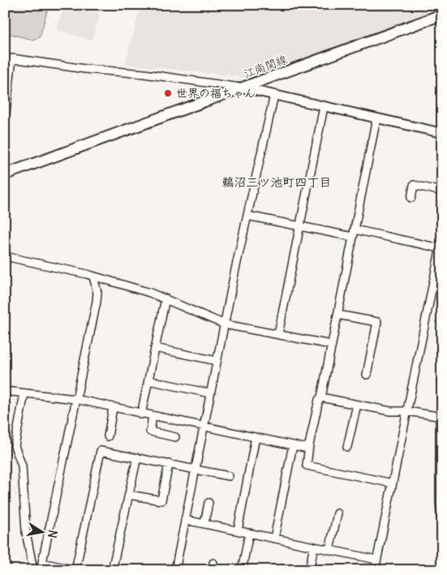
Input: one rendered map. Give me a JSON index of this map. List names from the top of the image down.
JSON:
{
  "streets": {
    "main road": ["江南関線"]
  },
  "districts": ["鵜沼三ツ池町四丁目"],
  "places": ["世界の福ちゃん"],
  "north": "right"
}
